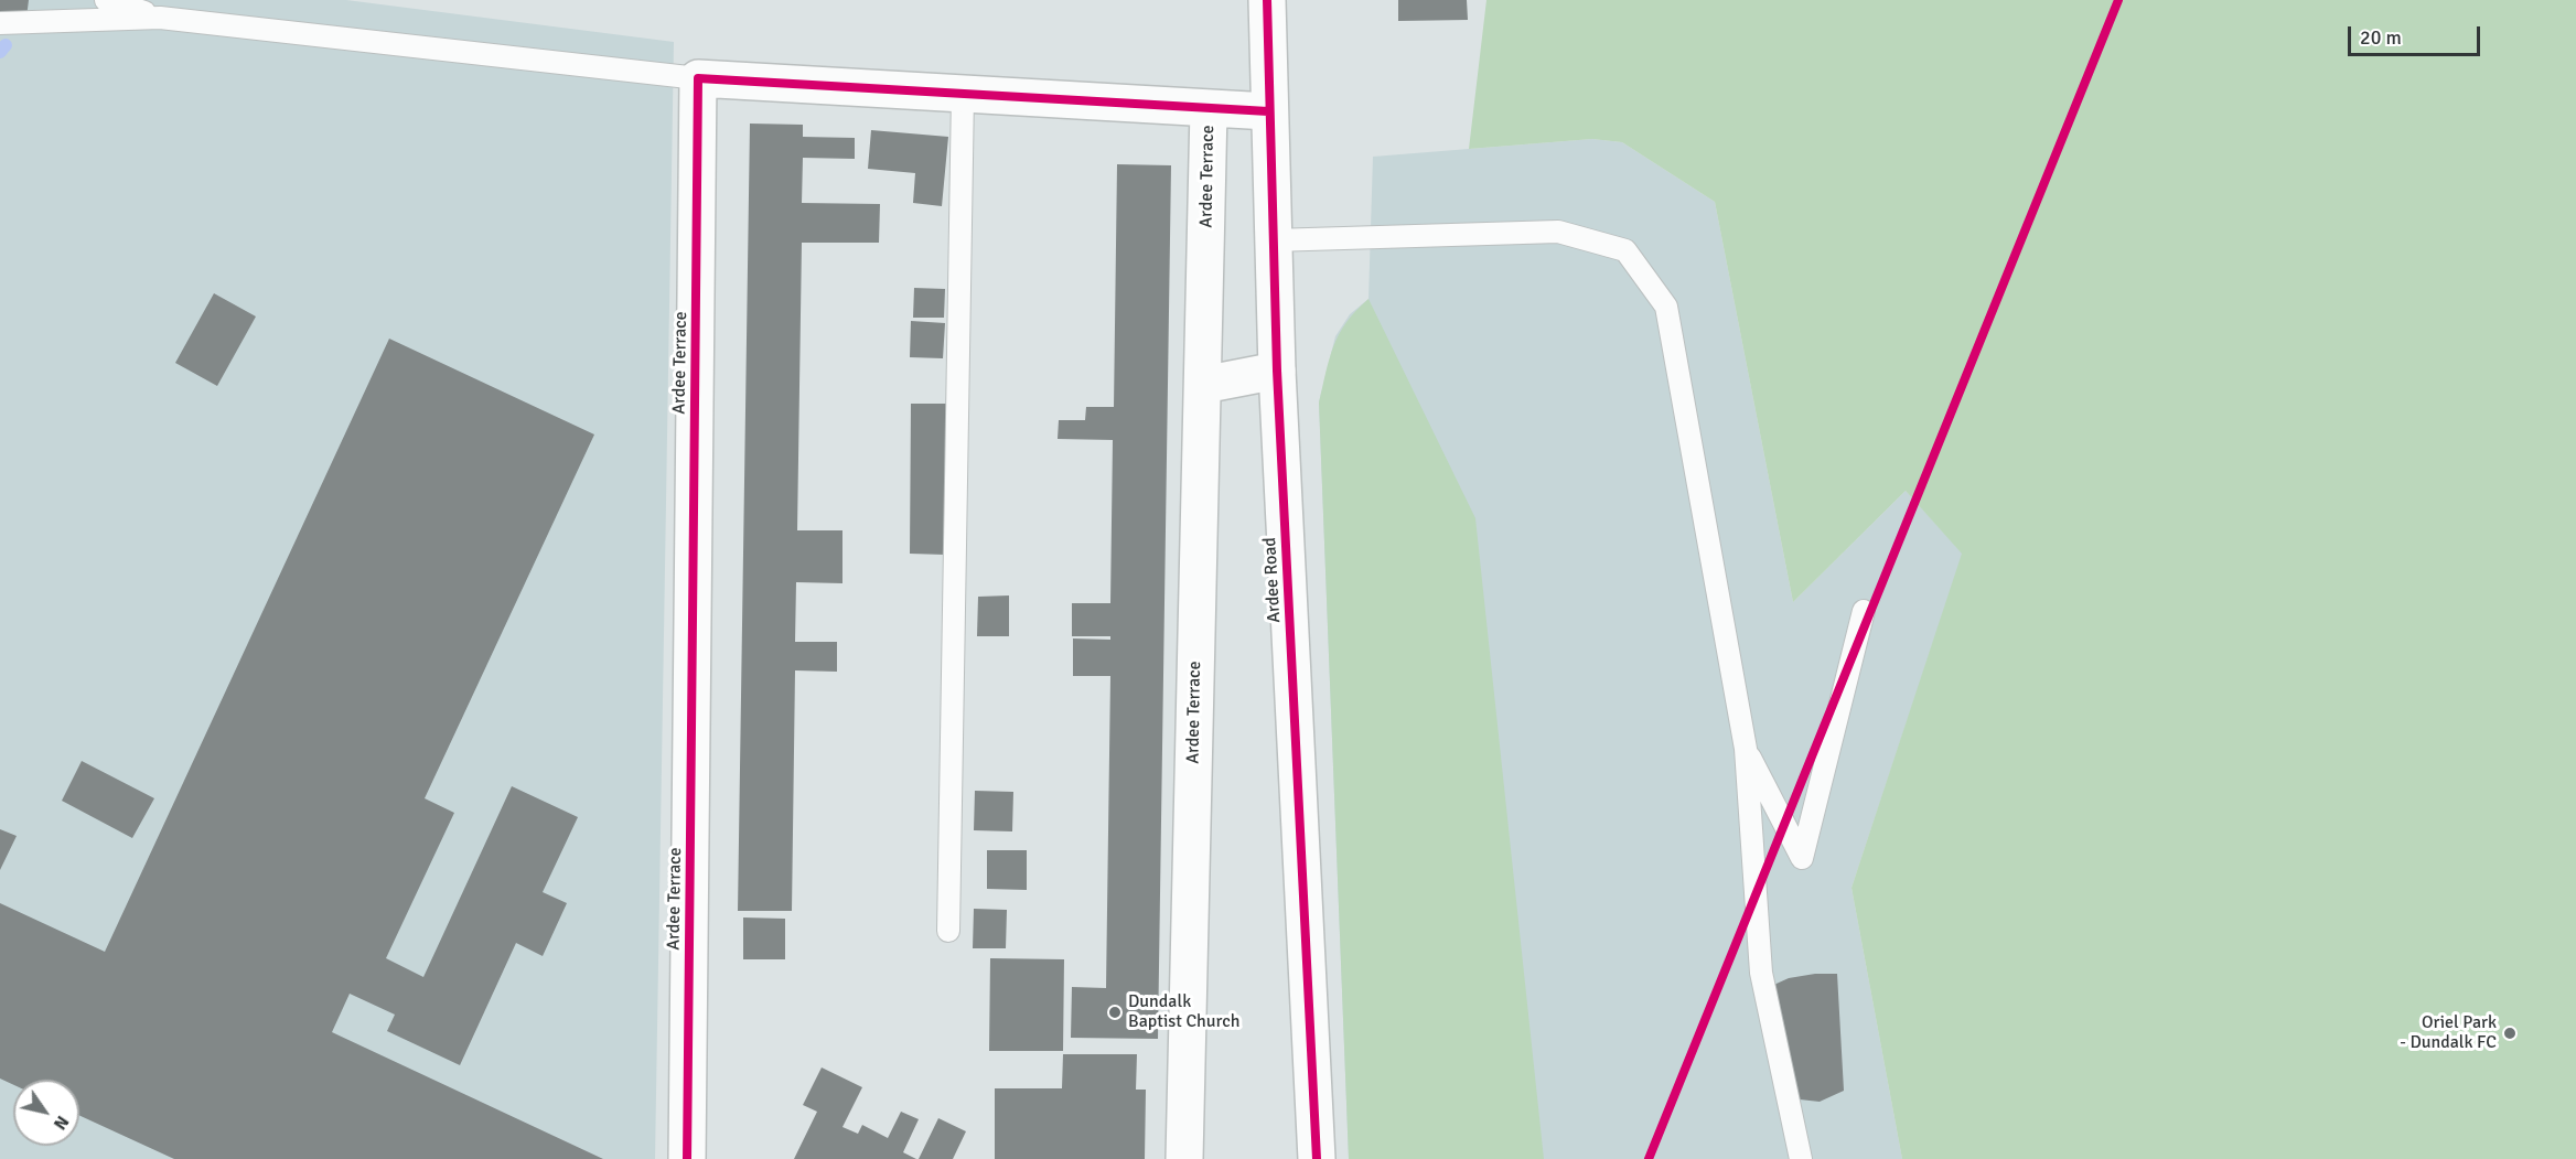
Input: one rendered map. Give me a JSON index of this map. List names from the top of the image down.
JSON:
{
  "streets": {
    "street": ["Ardee Terrace", "Ardee Road"]
  },
  "places": ["Dundalk Baptist Church", "Oriel Park - Dundalk FC"],
  "scale_bar": "20 m",
  "north": "bottom right"
}
